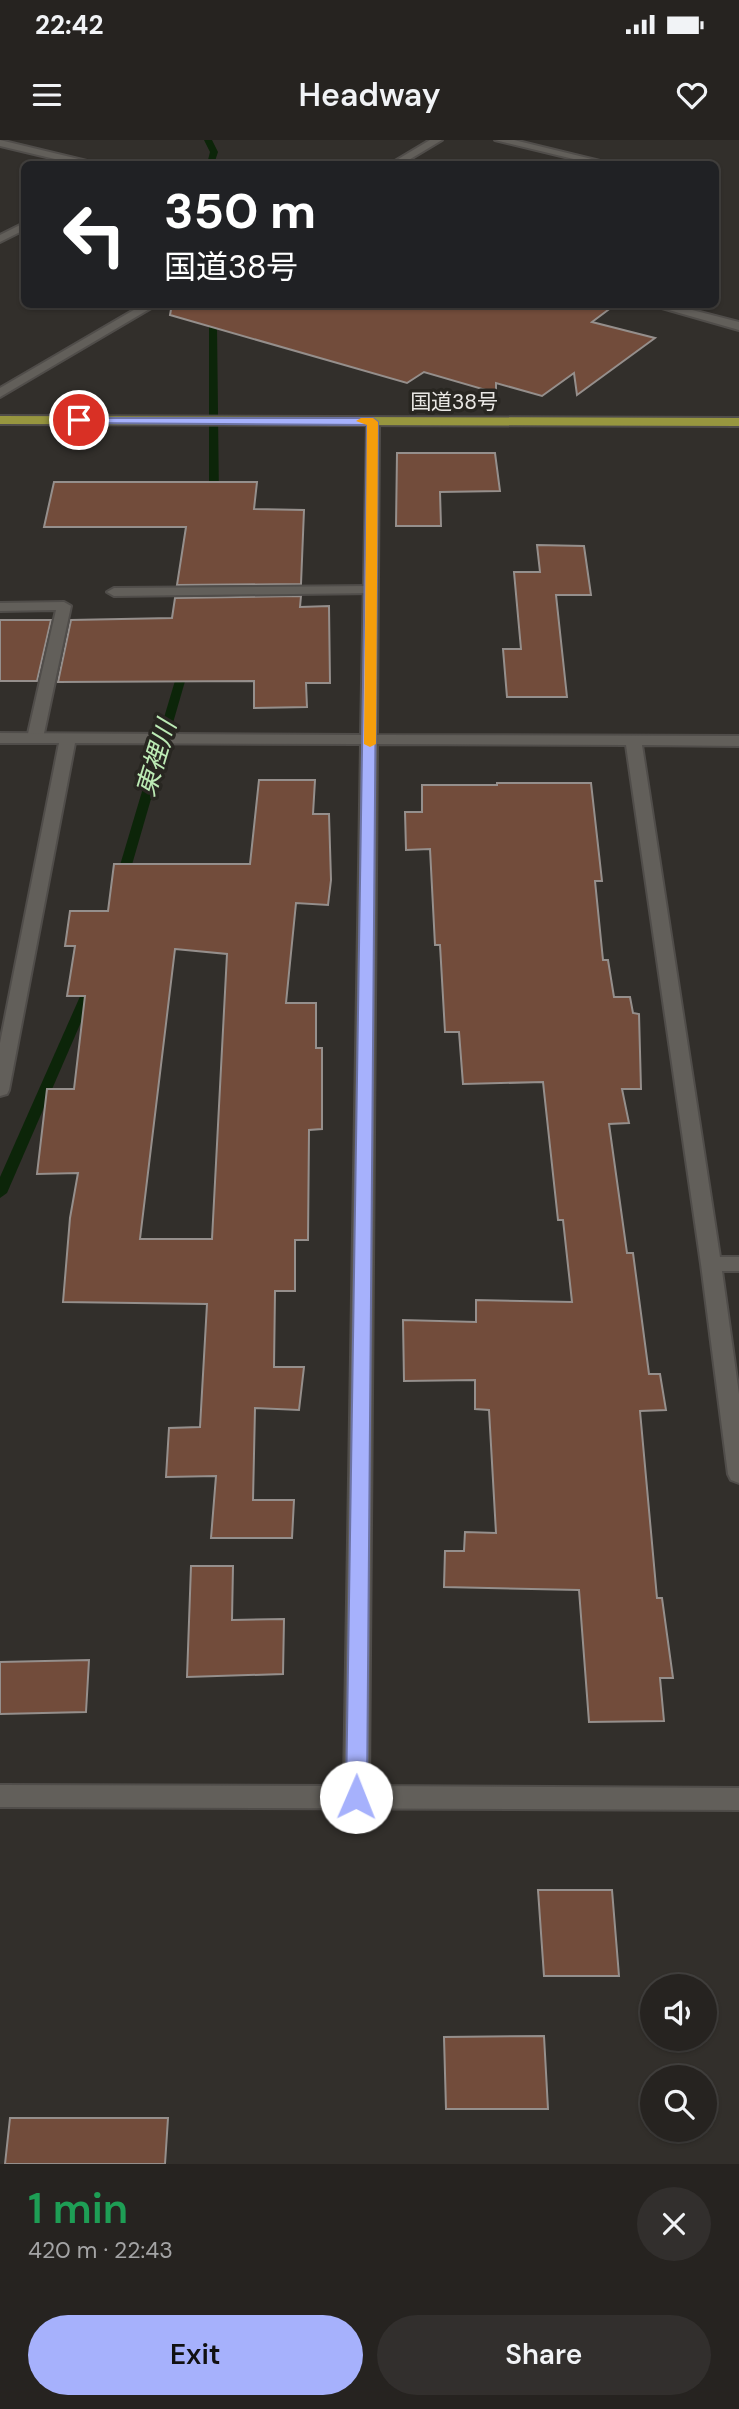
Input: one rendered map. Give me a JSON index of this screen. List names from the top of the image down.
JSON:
{
  "streets": {
    "highway": ["国道38号"]
  },
  "water": ["東裡川"],
  "page": {
    "status": "22:42",
    "header": "Headway",
    "turn": ["350 m", "国道38号"],
    "heading": ["1 min", "420 m · 22:43"],
    "buttons": ["Exit", "Share"]
  }
}
